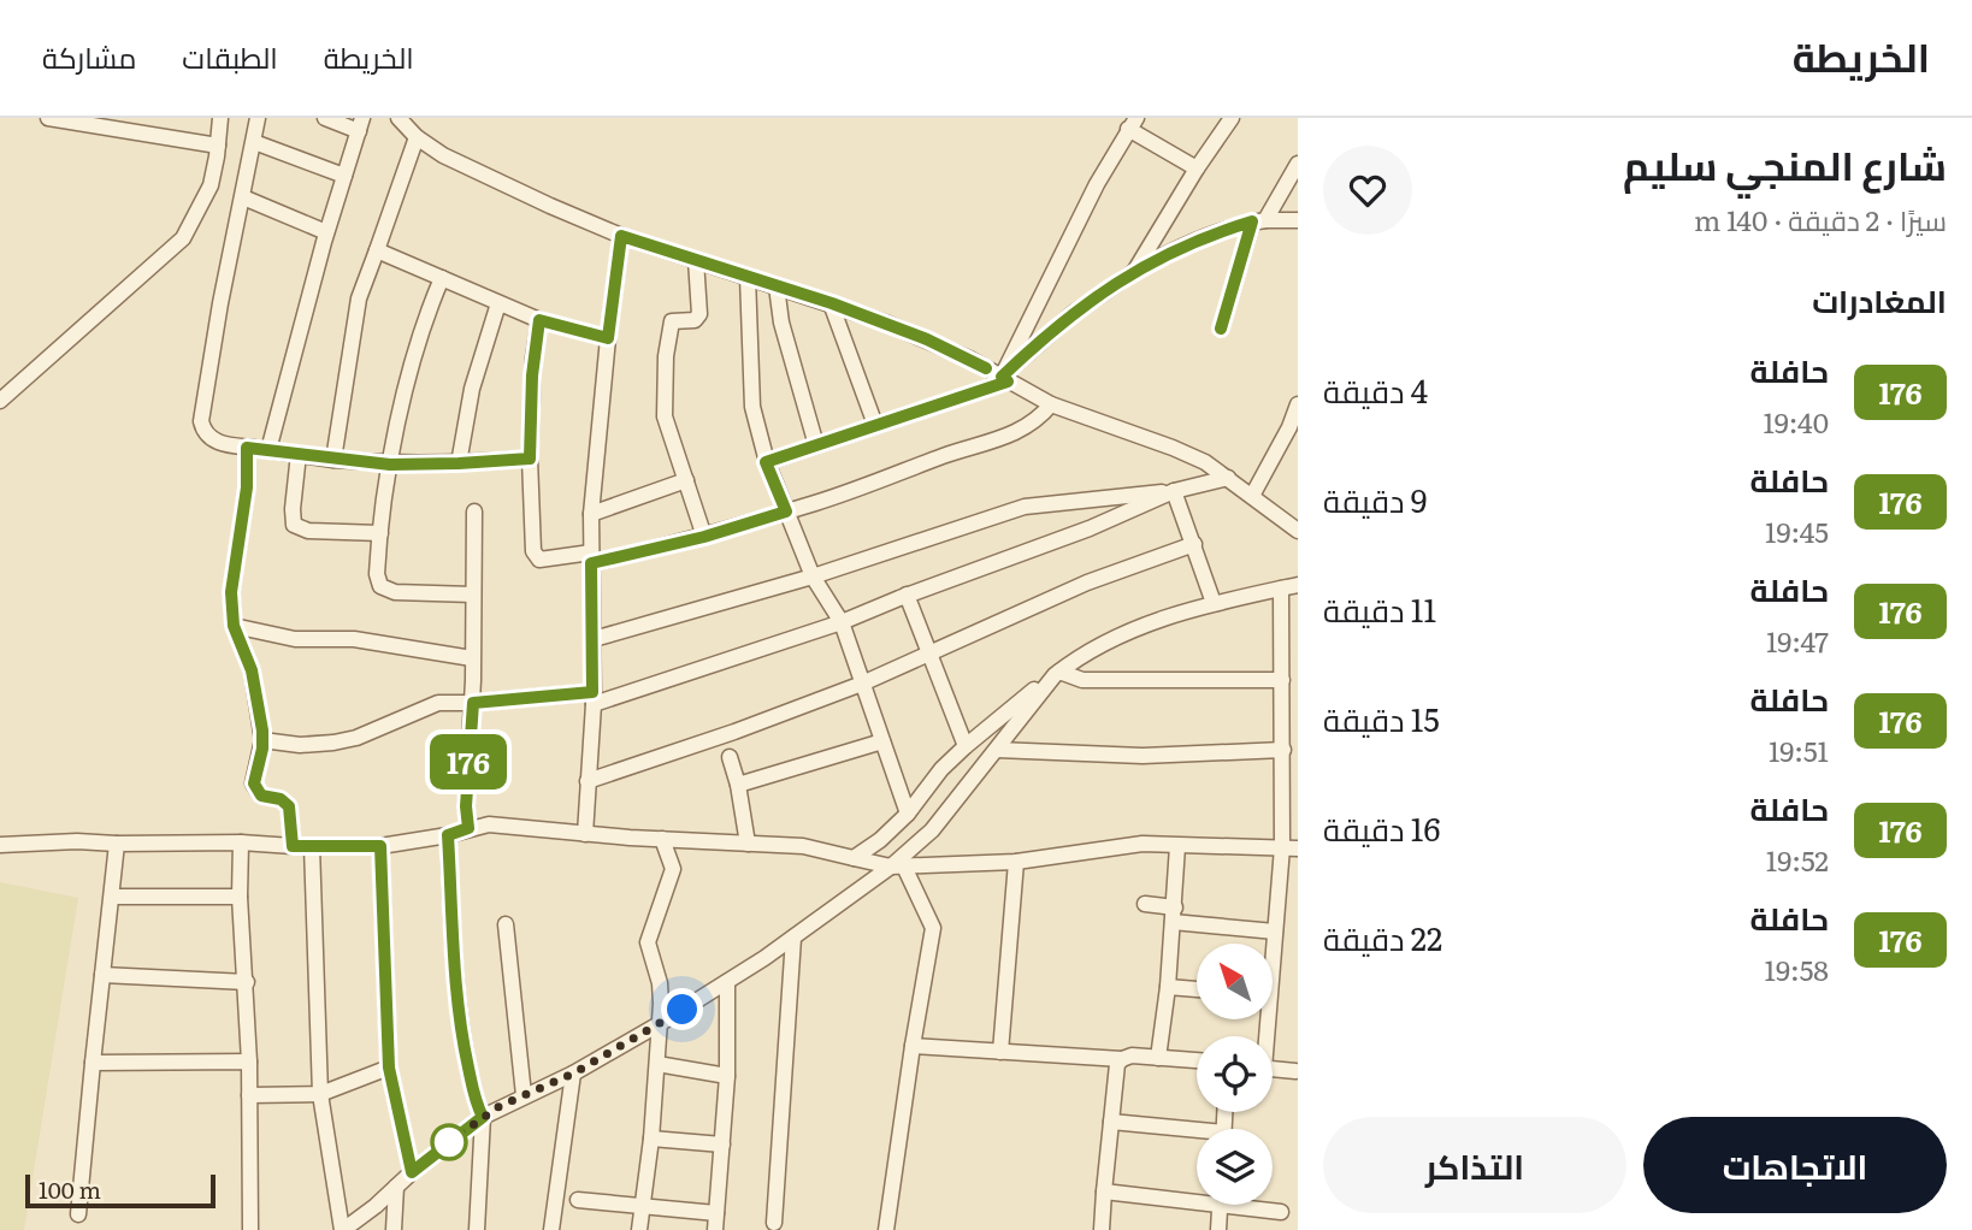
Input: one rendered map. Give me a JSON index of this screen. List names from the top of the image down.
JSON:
{
  "lines": ["bus line 176"],
  "scale_bar": "100 m",
  "north": "top left",
  "page": {
    "header": "الخريطة",
    "nav": ["الخريطة", "الطبقات", "مشاركة"],
    "heading": [
      ["شارع المنجي سليم", "سيرًا · 2 دقيقة · 140 m"],
      "المغادرات"
    ],
    "on_map": "176",
    "list": [
      {
        "mark": "176",
        "name": "حافلة",
        "note": "19:40",
        "value": "4 دقيقة"
      },
      {
        "mark": "176",
        "name": "حافلة",
        "note": "19:45",
        "value": "9 دقيقة"
      },
      {
        "mark": "176",
        "name": "حافلة",
        "note": "19:47",
        "value": "11 دقيقة"
      },
      {
        "mark": "176",
        "name": "حافلة",
        "note": "19:51",
        "value": "15 دقيقة"
      },
      {
        "mark": "176",
        "name": "حافلة",
        "note": "19:52",
        "value": "16 دقيقة"
      },
      {
        "mark": "176",
        "name": "حافلة",
        "note": "19:58",
        "value": "22 دقيقة"
      }
    ],
    "buttons": ["الاتجاهات", "التذاكر"],
    "scale": "100 m"
  }
}
